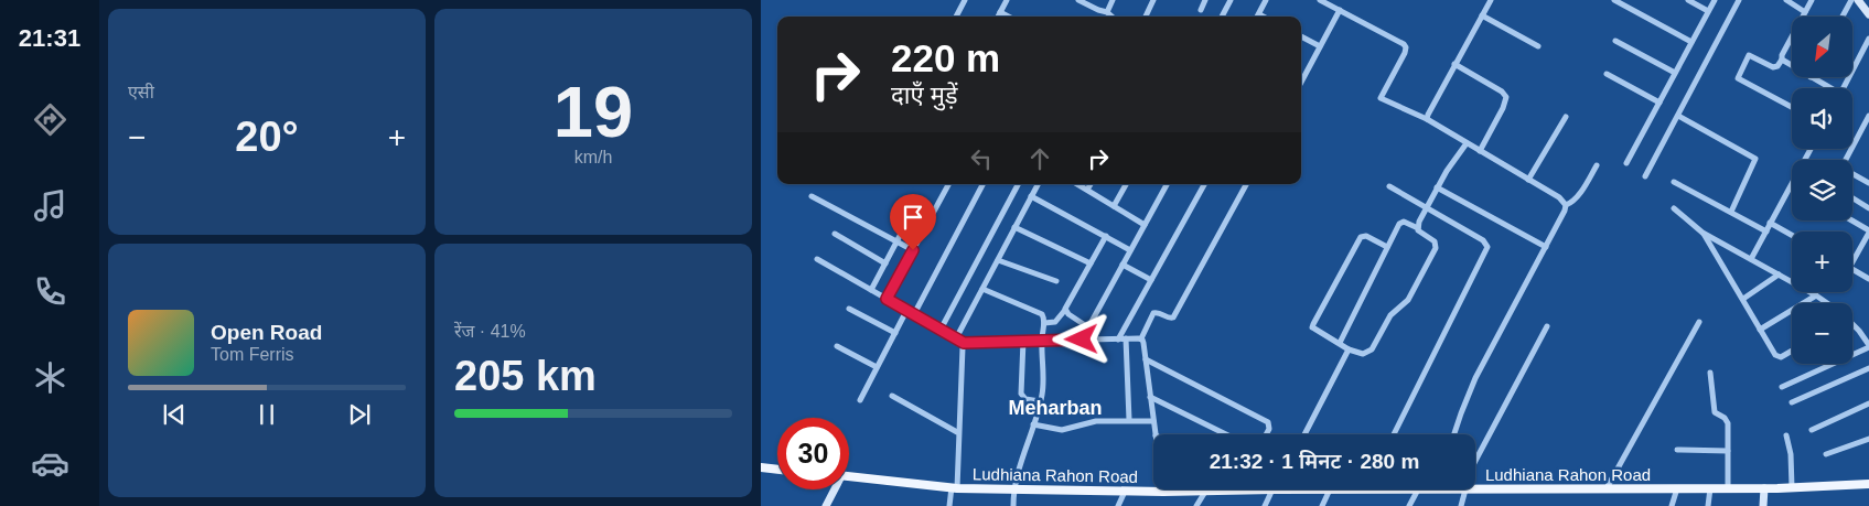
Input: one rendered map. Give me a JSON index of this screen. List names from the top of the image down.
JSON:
{
  "streets": {
    "main road": ["Ludhiana Rahon Road"]
  },
  "districts": ["Meharban"],
  "north": "bottom left",
  "page": {
    "tabs": "21:31",
    "tile": [
      "एसी",
      ["19", "km/h"],
      ["रेंज · 41%", "205 km"]
    ],
    "map_buttons": ["+", "−"],
    "turn": ["220 m", "दाएँ मुड़ें"],
    "heat": ["−", "20°", "+"],
    "song": ["Open Road", "Tom Ferris"],
    "limit": "30",
    "trip": "21:32 · 1 मिनट · 280 m"
  }
}
